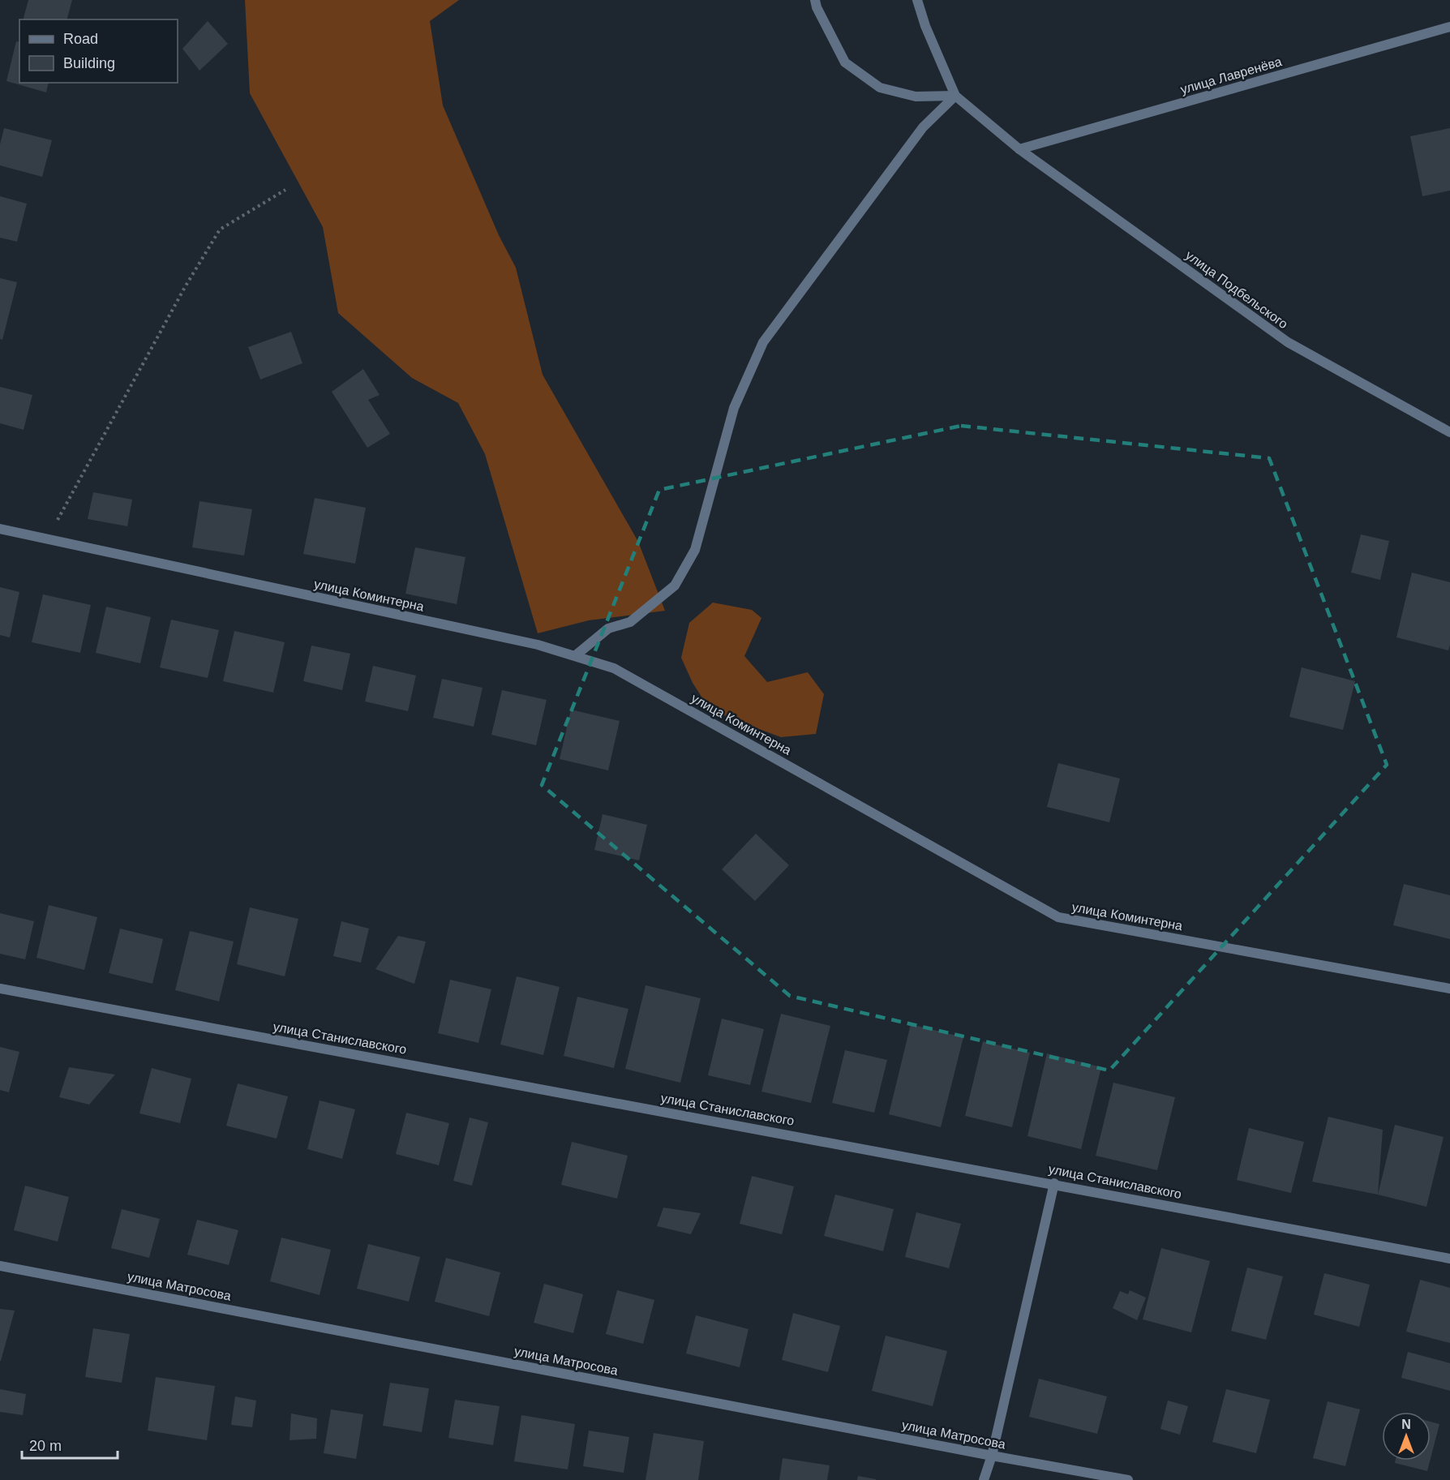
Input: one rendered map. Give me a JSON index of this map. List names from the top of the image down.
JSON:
{
  "streets": {
    "street": [
      "улица Лавренёва",
      "улица Подбельского",
      "улица Коминтерна",
      "улица Станиславского",
      "улица Матросова"
    ]
  },
  "crossings": [
    ["улица Лавренёва", "улица Подбельского"]
  ],
  "legend": ["Road", "Building"],
  "scale_bar": "20 m",
  "north": "top"
}
